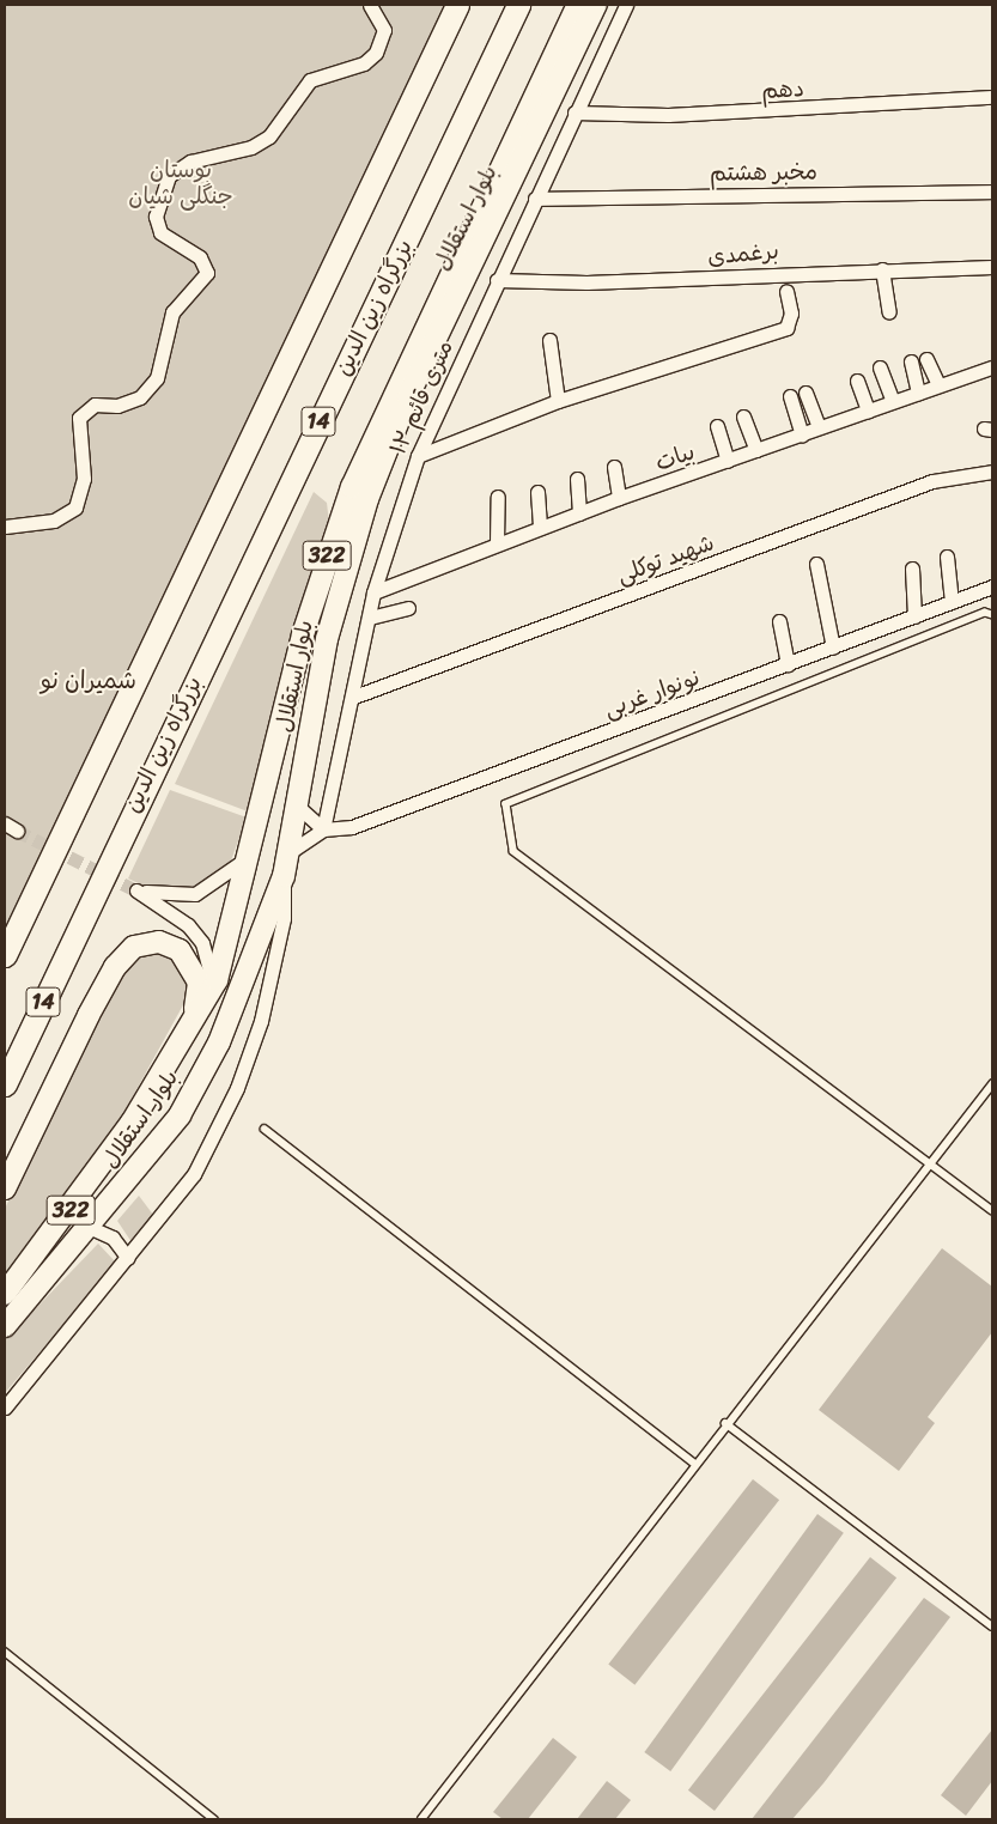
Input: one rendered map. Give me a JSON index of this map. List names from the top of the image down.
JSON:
{
  "streets": {
    "highway": ["بزرگراه زین الدین", "14"],
    "main road": ["بلوار استقلال", "322"],
    "street": [
      "دهم",
      "مخبر هشتم",
      "برغمدی",
      "۱۲ متری قائم",
      "بیات",
      "شهید توکلی",
      "نونوار غربی"
    ]
  },
  "crossings": [
    ["دهم", "۱۲ متری قائم"],
    ["مخبر هشتم", "۱۲ متری قائم"],
    ["برغمدی", "۱۲ متری قائم"],
    ["۱۲ متری قائم", "بیات"],
    ["۱۲ متری قائم", "شهید توکلی"],
    ["۱۲ متری قائم", "نونوار غربی"]
  ],
  "districts": ["شمیران نو"],
  "parks": ["بوستان جنگلی شیان"]
}
